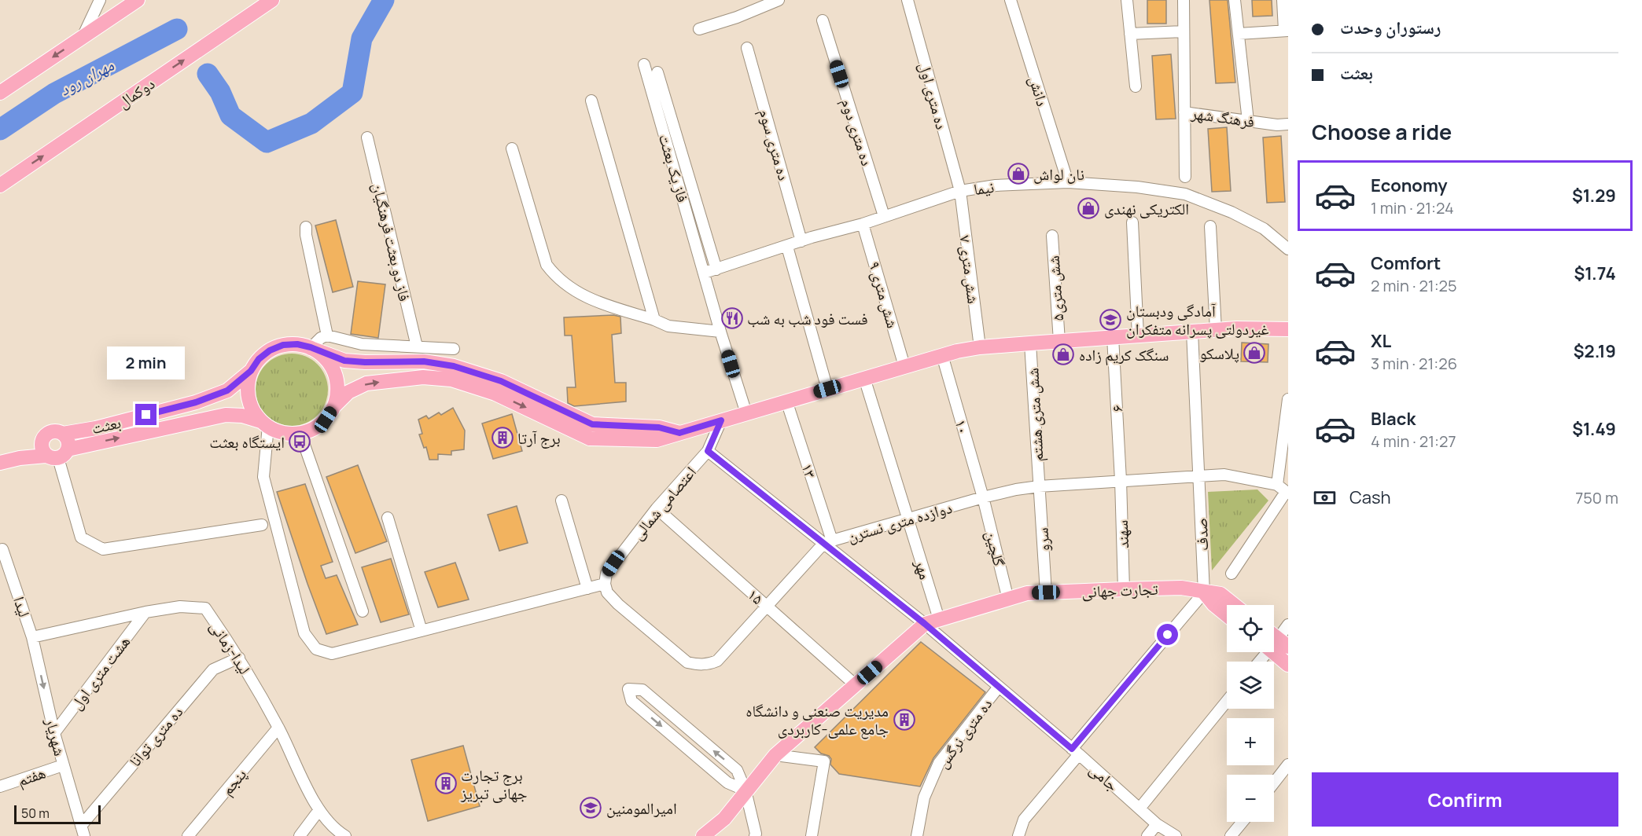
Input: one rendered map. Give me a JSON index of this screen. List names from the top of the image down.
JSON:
{
  "streets": {
    "main road": ["دوکمال", "بعثت", "تجارت جهانی"],
    "street": [
      "دانش",
      "ده متری اول",
      "فرهنگ شهر",
      "ده متری دوم",
      "ده متری سوم",
      "فاز یک بعثت",
      "نیما",
      "فاز دو بعثت فرهنگیان",
      "۷ شش متری",
      "۵شش متری",
      "۹ شش متری",
      "۶",
      "شش متری هشتم",
      "۱۰",
      "۱۳",
      "اعتصامی شمالی",
      "دوازده متری نسترن",
      "سهند",
      "صدف",
      "سرو",
      "گلچین",
      "مهر",
      "۱۵",
      "لیدا",
      "لیدا-زمانی",
      "هشت متری اول",
      "ده متری نرگس",
      "ده متری توانا",
      "شهریار",
      "هفتم",
      "جامی",
      "پنجم"
    ]
  },
  "crossings": [
    ["دانش", "نیما"],
    ["ده متری اول", "نیما"],
    ["ده متری اول", "۷ شش متری"],
    ["ده متری دوم", "نیما"],
    ["ده متری سوم", "نیما"],
    ["فاز یک بعثت", "نیما"],
    ["نیما", "۷ شش متری"],
    ["نیما", "۹ شش متری"],
    ["۶", "دوازده متری نسترن"],
    ["۶", "سهند"],
    ["شش متری هشتم", "دوازده متری نسترن"],
    ["شش متری هشتم", "سرو"],
    ["۱۰", "دوازده متری نسترن"],
    ["۱۰", "گلچین"],
    ["۱۳", "دوازده متری نسترن"],
    ["۱۳", "جامی"],
    ["اعتصامی شمالی", "۱۵"],
    ["اعتصامی شمالی", "جامی"],
    ["دوازده متری نسترن", "سهند"],
    ["دوازده متری نسترن", "صدف"],
    ["دوازده متری نسترن", "سرو"],
    ["دوازده متری نسترن", "گلچین"],
    ["دوازده متری نسترن", "مهر"],
    ["دوازده متری نسترن", "جامی"],
    ["سهند", "تجارت جهانی"],
    ["صدف", "تجارت جهانی"],
    ["سرو", "تجارت جهانی"],
    ["گلچین", "تجارت جهانی"],
    ["مهر", "تجارت جهانی"],
    ["مهر", "جامی"],
    ["تجارت جهانی", "۱۵"],
    ["تجارت جهانی", "جامی"],
    ["لیدا", "لیدا-زمانی"],
    ["لیدا", "شهریار"],
    ["لیدا-زمانی", "هشت متری اول"],
    ["لیدا-زمانی", "ده متری توانا"],
    ["لیدا-زمانی", "شهریار"],
    ["لیدا-زمانی", "پنجم"],
    ["هشت متری اول", "شهریار"],
    ["ده متری نرگس", "جامی"],
    ["ده متری توانا", "شهریار"],
    ["شهریار", "هفتم"]
  ],
  "one_way": ["شهریار"],
  "water": ["مهران رود"],
  "places": {
    "shop": [
      "نان لواش",
      "الکتریکی نهندی",
      "پلاسکو",
      "سنگک کریم زاده"
    ],
    "restaurant": ["فست فود شب به شب"],
    "school or university": ["آمادگی ودبستان غیردولتی پسرانه متفکران", "امیرالمومنین"],
    "building": ["برج آرتا", "مدیریت صنعنی و دانشگاه جامع علمی-کاربردی", "برج تجارت جهانی تبریز"],
    "bus stop": ["ایستگاه بعثت"]
  },
  "scale_bar": "50 m",
  "page": {
    "banner": ["رستوران وحدت", "بعثت"],
    "heading": "Choose a ride",
    "list": [
      {
        "name": "Economy",
        "note": "1 min · 21:24",
        "value": "$1.29"
      },
      {
        "name": "Comfort",
        "note": "2 min · 21:25",
        "value": "$1.74"
      },
      {
        "name": "XL",
        "note": "3 min · 21:26",
        "value": "$2.19"
      },
      {
        "name": "Black",
        "note": "4 min · 21:27",
        "value": "$1.49"
      }
    ],
    "bubble": "2 min",
    "pay": ["Cash", "750 m"],
    "map_buttons": ["+", "−"],
    "buttons": "Confirm",
    "scale": "50 m"
  }
}
